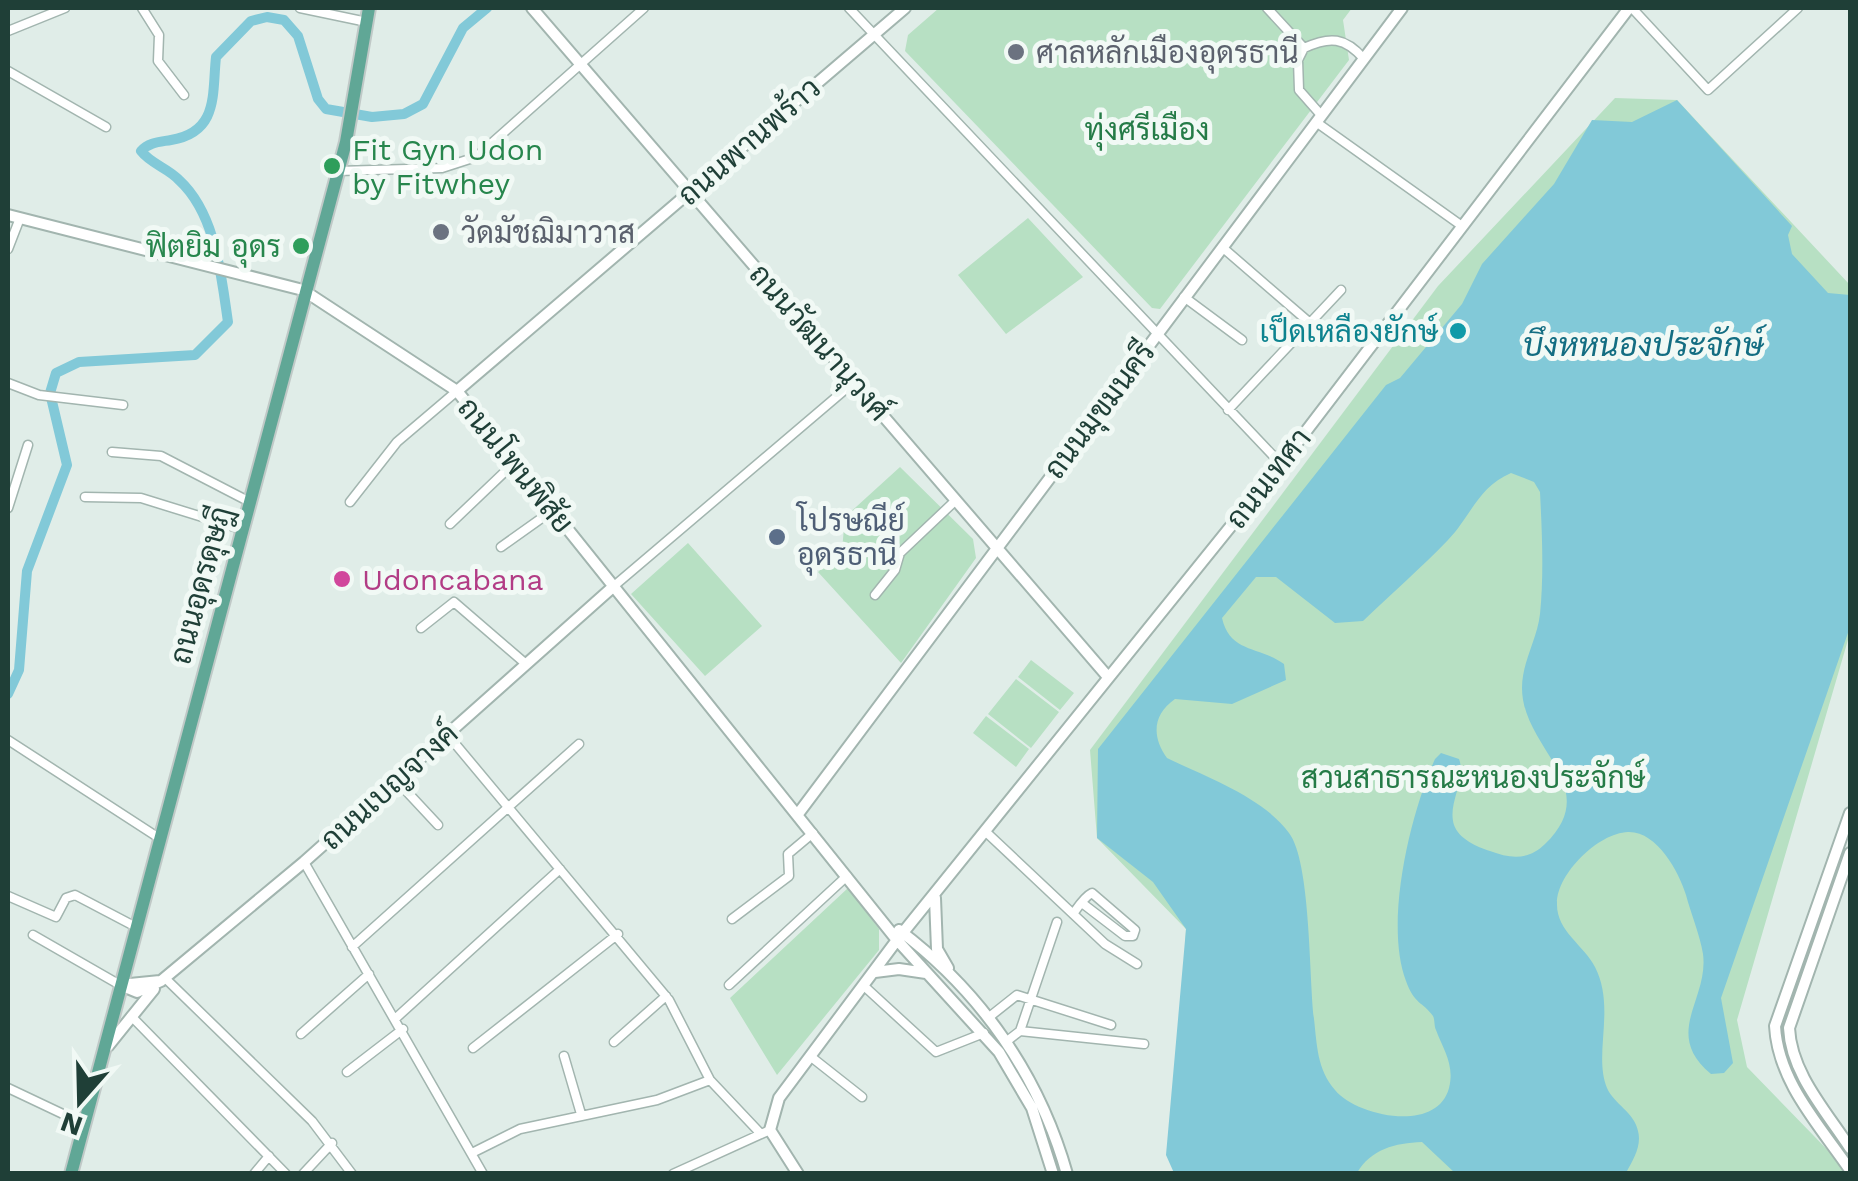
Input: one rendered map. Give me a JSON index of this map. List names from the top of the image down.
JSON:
{
  "streets": {
    "main road": ["ถนนอุดรดุษฎี"],
    "street": [
      "ถนนพานพร้าว",
      "ถนนวัฒนานุวงศ์",
      "ถนนมุขมนครี",
      "ถนนโพนพิสัย",
      "ถนนเทศา",
      "ถนนเบญจางค์"
    ]
  },
  "crossings": [
    ["ถนนพานพร้าว", "ถนนวัฒนานุวงศ์"],
    ["ถนนพานพร้าว", "ถนนโพนพิสัย"],
    ["ถนนวัฒนานุวงศ์", "ถนนมุขมนครี"],
    ["ถนนวัฒนานุวงศ์", "ถนนเทศา"],
    ["ถนนมุขมนครี", "ถนนโพนพิสัย"],
    ["ถนนโพนพิสัย", "ถนนเทศา"],
    ["ถนนโพนพิสัย", "ถนนอุดรดุษฎี"],
    ["ถนนโพนพิสัย", "ถนนเบญจางค์"],
    ["ถนนอุดรดุษฎี", "ถนนเบญจางค์"]
  ],
  "water": ["บึงหหนองประจักษ์"],
  "parks": ["ทุ่งศรีเมือง", "สวนสาธารณะหนองประจักษ์"],
  "places": [
    "ศาลหลักเมืองอุดรธานี",
    "Fit Gyn Udon by Fitwhey",
    "วัดมัชฌิมาวาส",
    "ฟิตยิม อุดร",
    "เป็ดเหลืองยักษ์",
    "โปรษณีย์ อุดรธานี",
    "Udoncabana"
  ],
  "north": "bottom"
}
